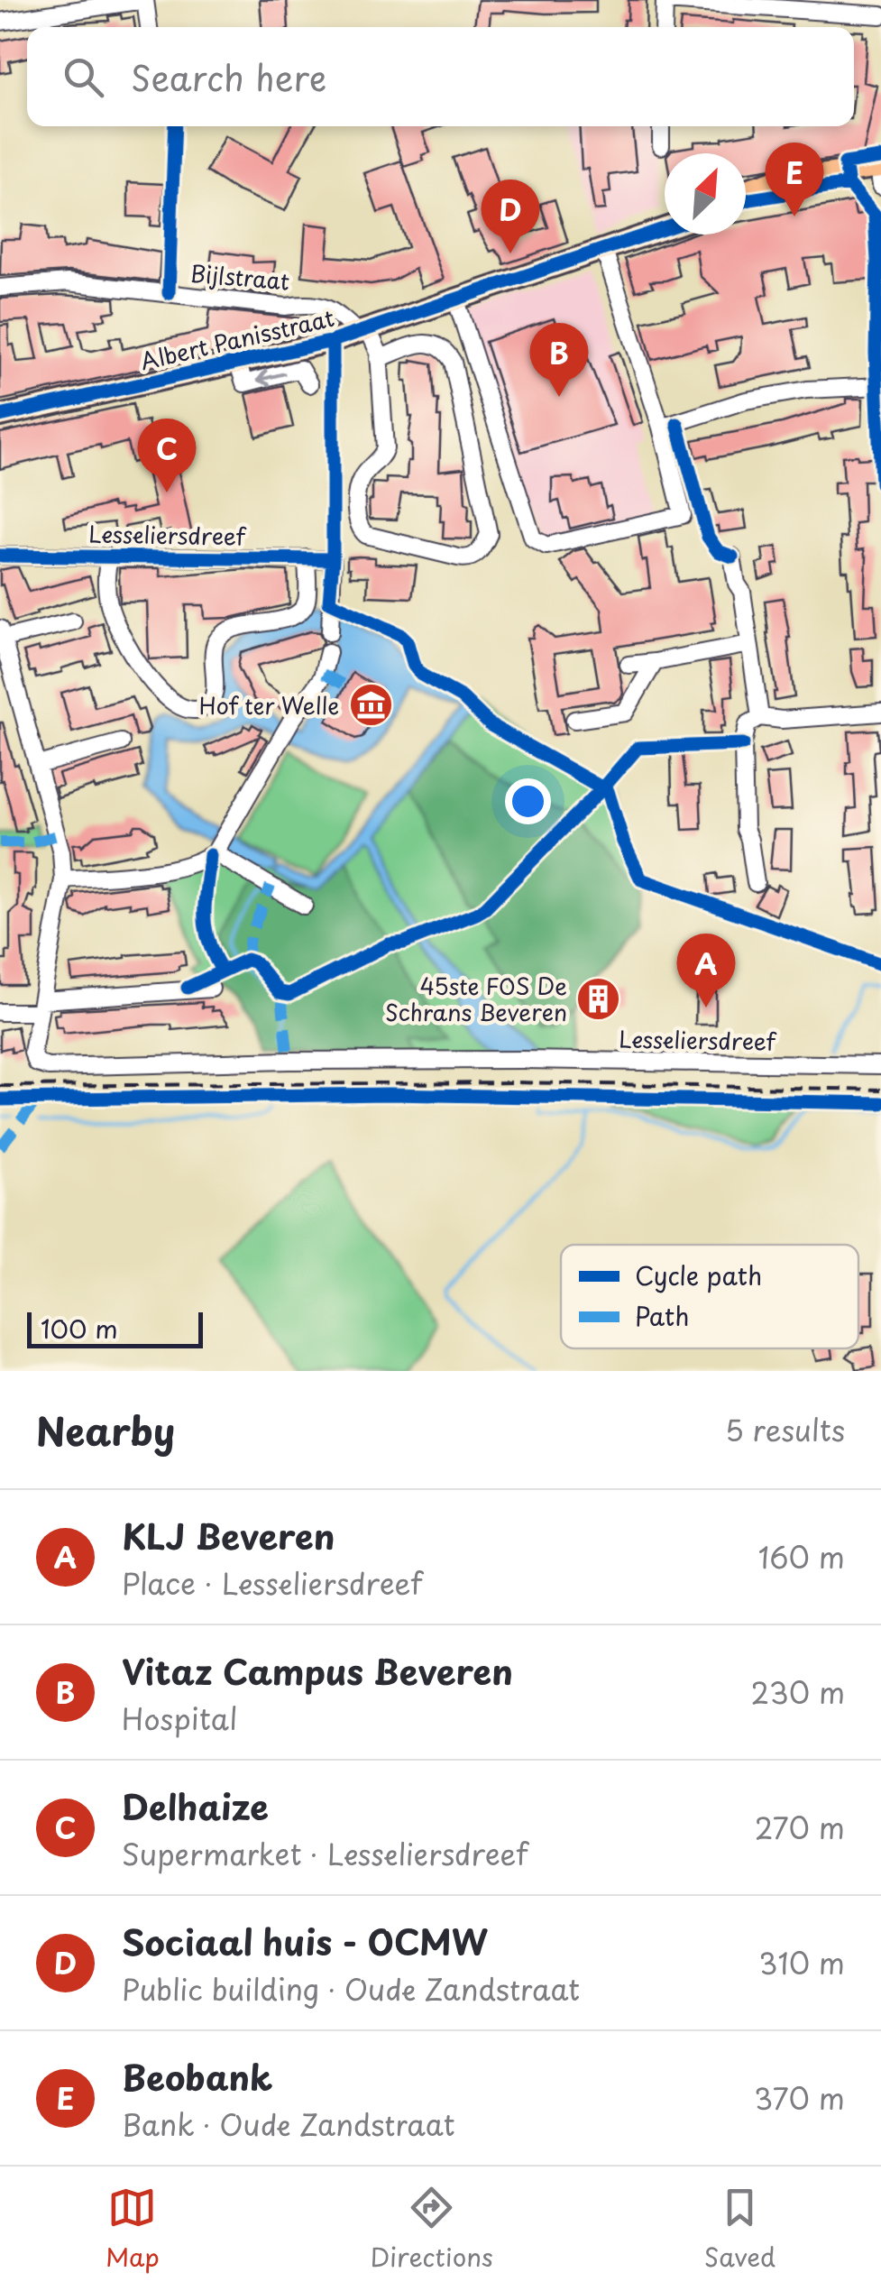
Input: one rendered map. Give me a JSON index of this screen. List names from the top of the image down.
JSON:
{
  "streets": {
    "main road": ["Albert Panisstraat"],
    "street": ["Bijlstraat", "Lesseliersdreef"]
  },
  "crossings": [
    ["Bijlstraat", "Albert Panisstraat"]
  ],
  "places": {
    "museum": ["Hof ter Welle"],
    "building": ["45ste FOS De Schrans Beveren"]
  },
  "legend": ["Cycle path", "Path"],
  "scale_bar": "100 m",
  "north": "top right",
  "page": {
    "search": "Search here",
    "pins": [
      "E",
      "D",
      "B",
      "C",
      "A"
    ],
    "scale": "100 m",
    "heading": ["Nearby", "5 results"],
    "list": [
      {
        "mark": "A",
        "name": "KLJ Beveren",
        "note": "Place · Lesseliersdreef",
        "value": "160 m"
      },
      {
        "mark": "B",
        "name": "Vitaz Campus Beveren",
        "note": "Hospital",
        "value": "230 m"
      },
      {
        "mark": "C",
        "name": "Delhaize",
        "note": "Supermarket · Lesseliersdreef",
        "value": "270 m"
      },
      {
        "mark": "D",
        "name": "Sociaal huis - OCMW",
        "note": "Public building · Oude Zandstraat",
        "value": "310 m"
      },
      {
        "mark": "E",
        "name": "Beobank",
        "note": "Bank · Oude Zandstraat",
        "value": "370 m"
      }
    ],
    "nav": ["Map", "Directions", "Saved"]
  }
}
